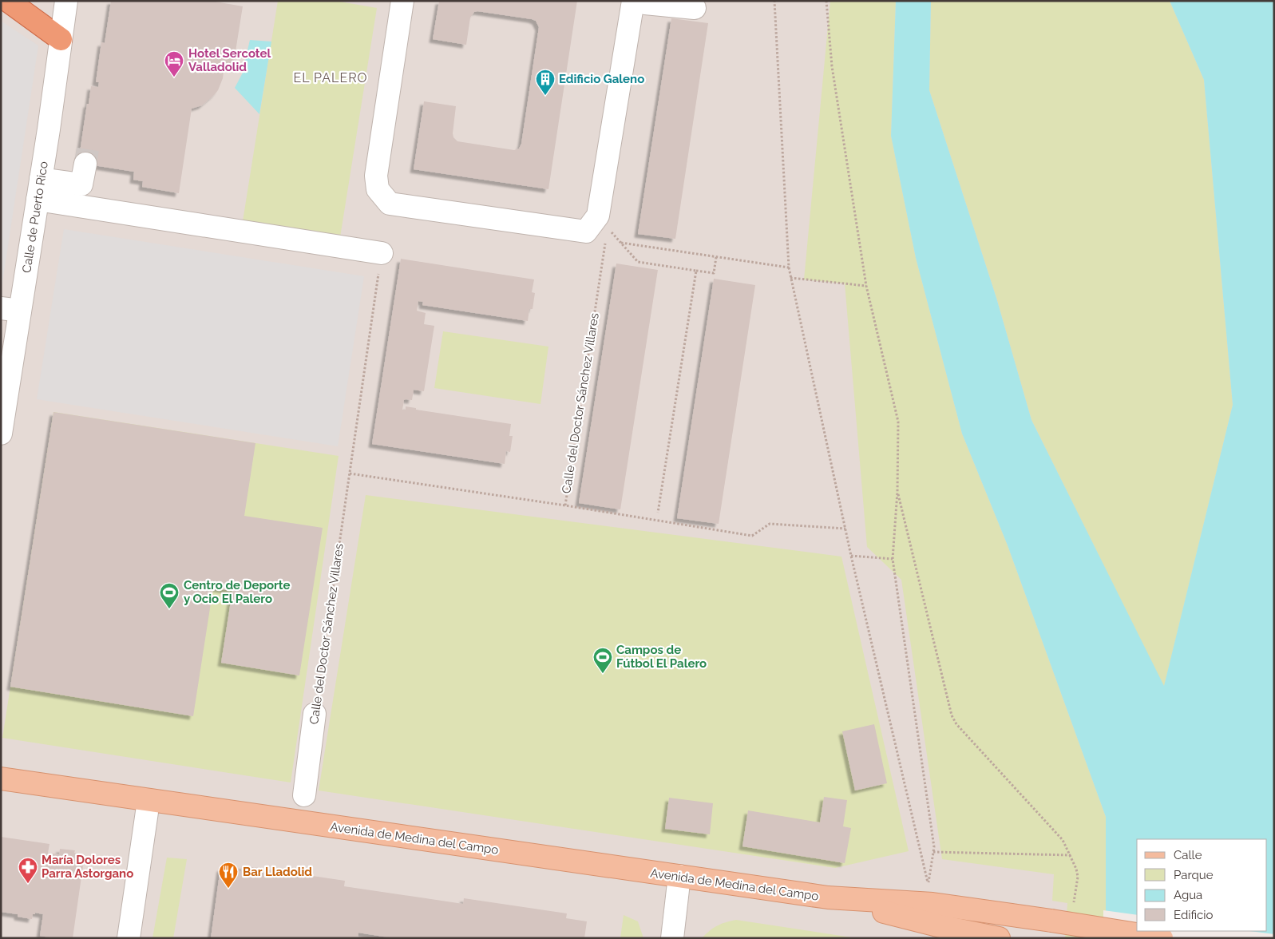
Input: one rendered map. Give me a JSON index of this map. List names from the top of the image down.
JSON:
{
  "streets": {
    "main road": ["Avenida de Medina del Campo"],
    "street": ["Calle de Puerto Rico", "Calle del Doctor Sánchez Villares"]
  },
  "districts": ["EL PALERO"],
  "places": {
    "hotel": ["Hotel Sercotel Valladolid"],
    "building": ["Edificio Galeno"],
    "sports": ["Centro de Deporte y Ocio El Palero", "Campos de Fútbol El Palero"],
    "pharmacy": ["María Dolores Parra Astorgano"],
    "restaurant": ["Bar Lladolid"]
  },
  "legend": [
    "Calle",
    "Parque",
    "Agua",
    "Edificio"
  ]
}
